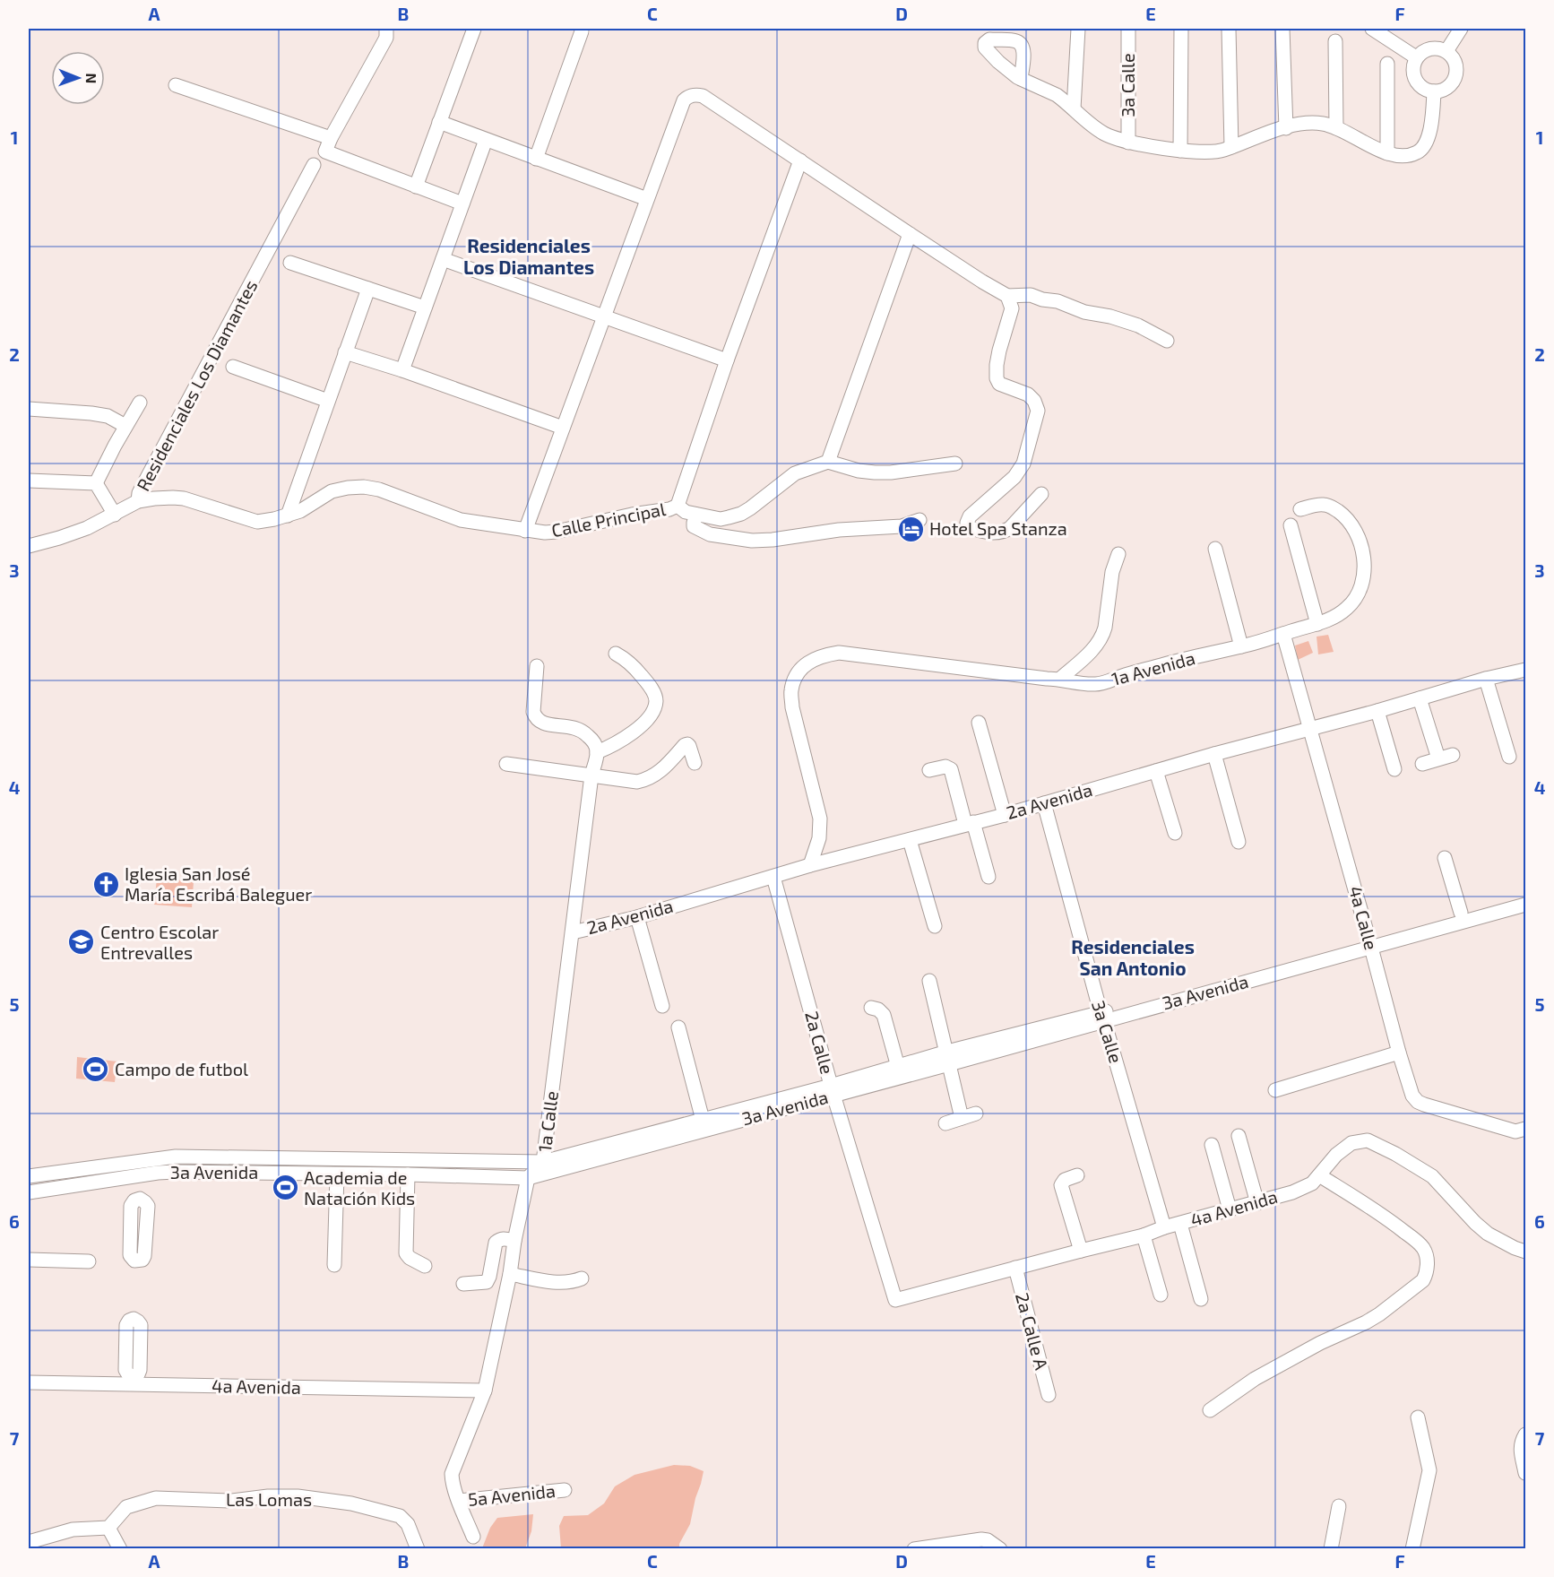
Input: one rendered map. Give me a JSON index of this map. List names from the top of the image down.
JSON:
{
  "streets": {
    "street": [
      "3a Calle",
      "Residenciales Los Diamantes",
      "Calle Principal",
      "1a Avenida",
      "2a Avenida",
      "4a Calle",
      "3a Avenida",
      "2a Calle",
      "1a Calle",
      "4a Avenida",
      "2a Calle A",
      "5a Avenida",
      "Las Lomas"
    ]
  },
  "crossings": [
    ["3a Calle", "2a Avenida"],
    ["3a Calle", "3a Avenida"],
    ["3a Calle", "4a Avenida"],
    ["Residenciales Los Diamantes", "Calle Principal"],
    ["1a Avenida", "2a Avenida"],
    ["1a Avenida", "4a Calle"],
    ["2a Avenida", "4a Calle"],
    ["2a Avenida", "2a Calle"],
    ["2a Avenida", "1a Calle"],
    ["4a Calle", "3a Avenida"],
    ["3a Avenida", "2a Calle"],
    ["3a Avenida", "1a Calle"],
    ["2a Calle", "4a Avenida"],
    ["4a Avenida", "2a Calle A"]
  ],
  "districts": ["Residenciales Los Diamantes", "Residenciales San Antonio"],
  "places": {
    "hotel": ["Hotel Spa Stanza"],
    "church": ["Iglesia San José María Escribá Baleguer"],
    "school or university": ["Centro Escolar Entrevalles"],
    "sports": ["Campo de futbol", "Academia de Natación Kids"]
  },
  "north": "right",
  "grid": {
    "columns": [
      "A",
      "B",
      "C",
      "D",
      "E",
      "F"
    ],
    "rows": [
      "1",
      "2",
      "3",
      "4",
      "5",
      "6",
      "7"
    ]
  }
}
